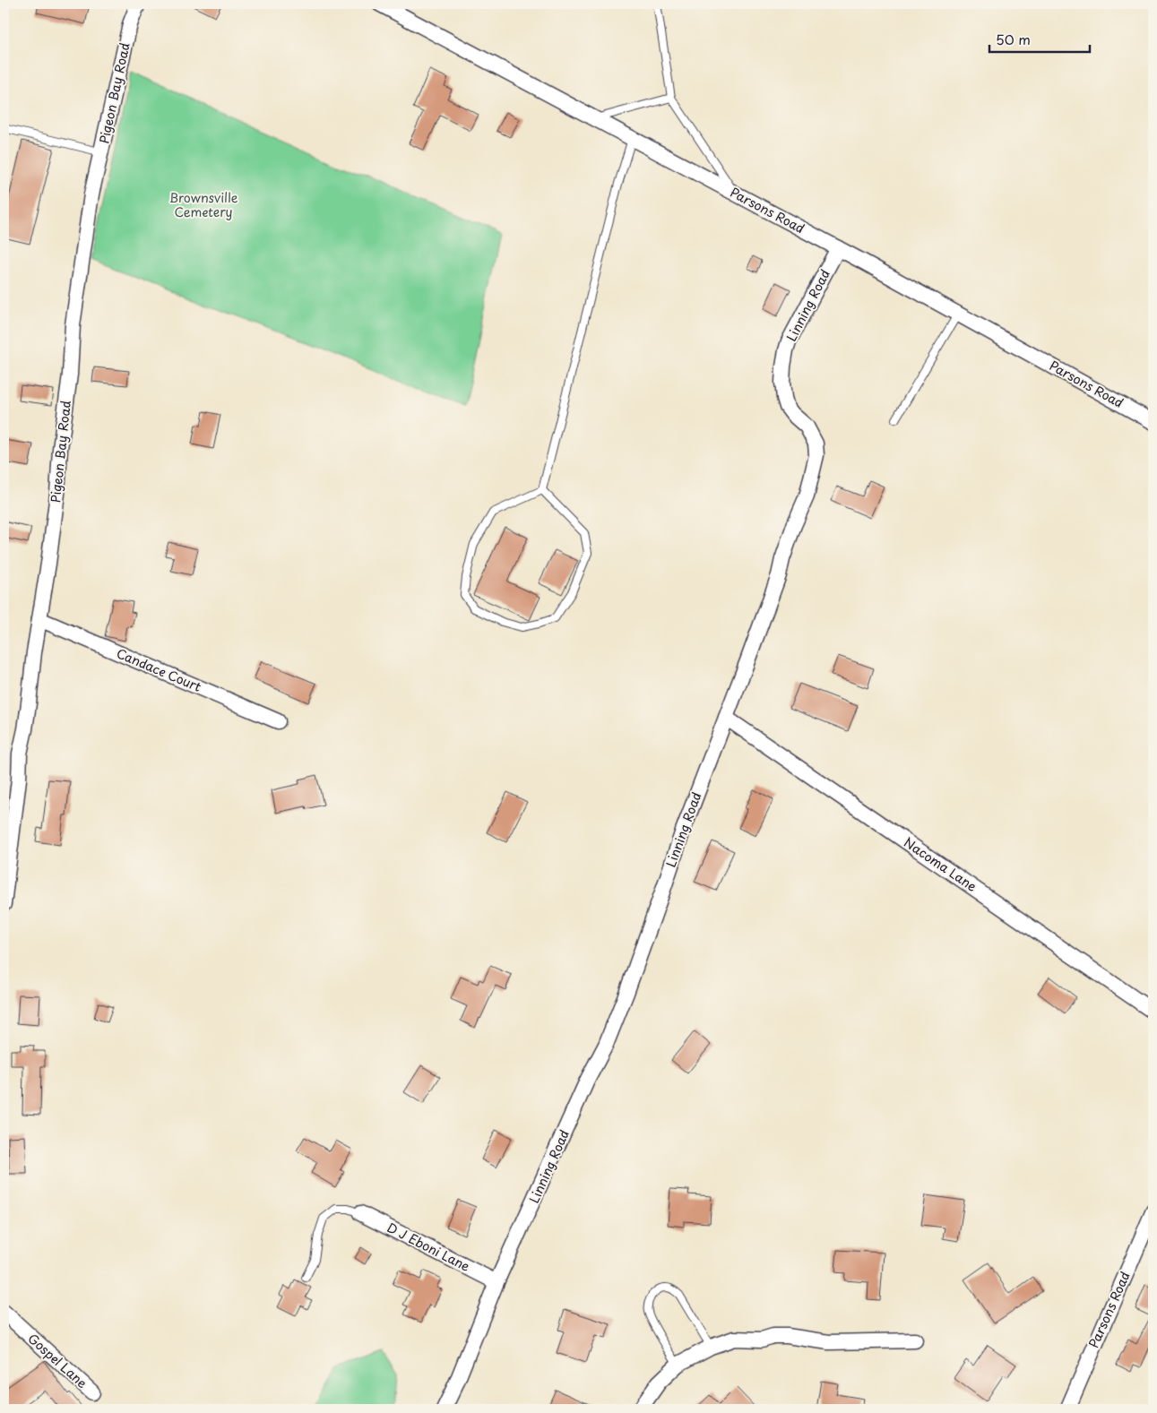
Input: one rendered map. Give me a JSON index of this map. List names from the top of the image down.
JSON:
{
  "streets": {
    "street": [
      "Pigeon Bay Road",
      "Parsons Road",
      "Linning Road",
      "Candace Court",
      "Nacoma Lane",
      "D J Eboni Lane",
      "Gospel Lane"
    ]
  },
  "crossings": [
    ["Pigeon Bay Road", "Candace Court"],
    ["Parsons Road", "Linning Road"],
    ["Linning Road", "Nacoma Lane"],
    ["Linning Road", "D J Eboni Lane"]
  ],
  "parks": ["Brownsville Cemetery"],
  "scale_bar": "50 m"
}
